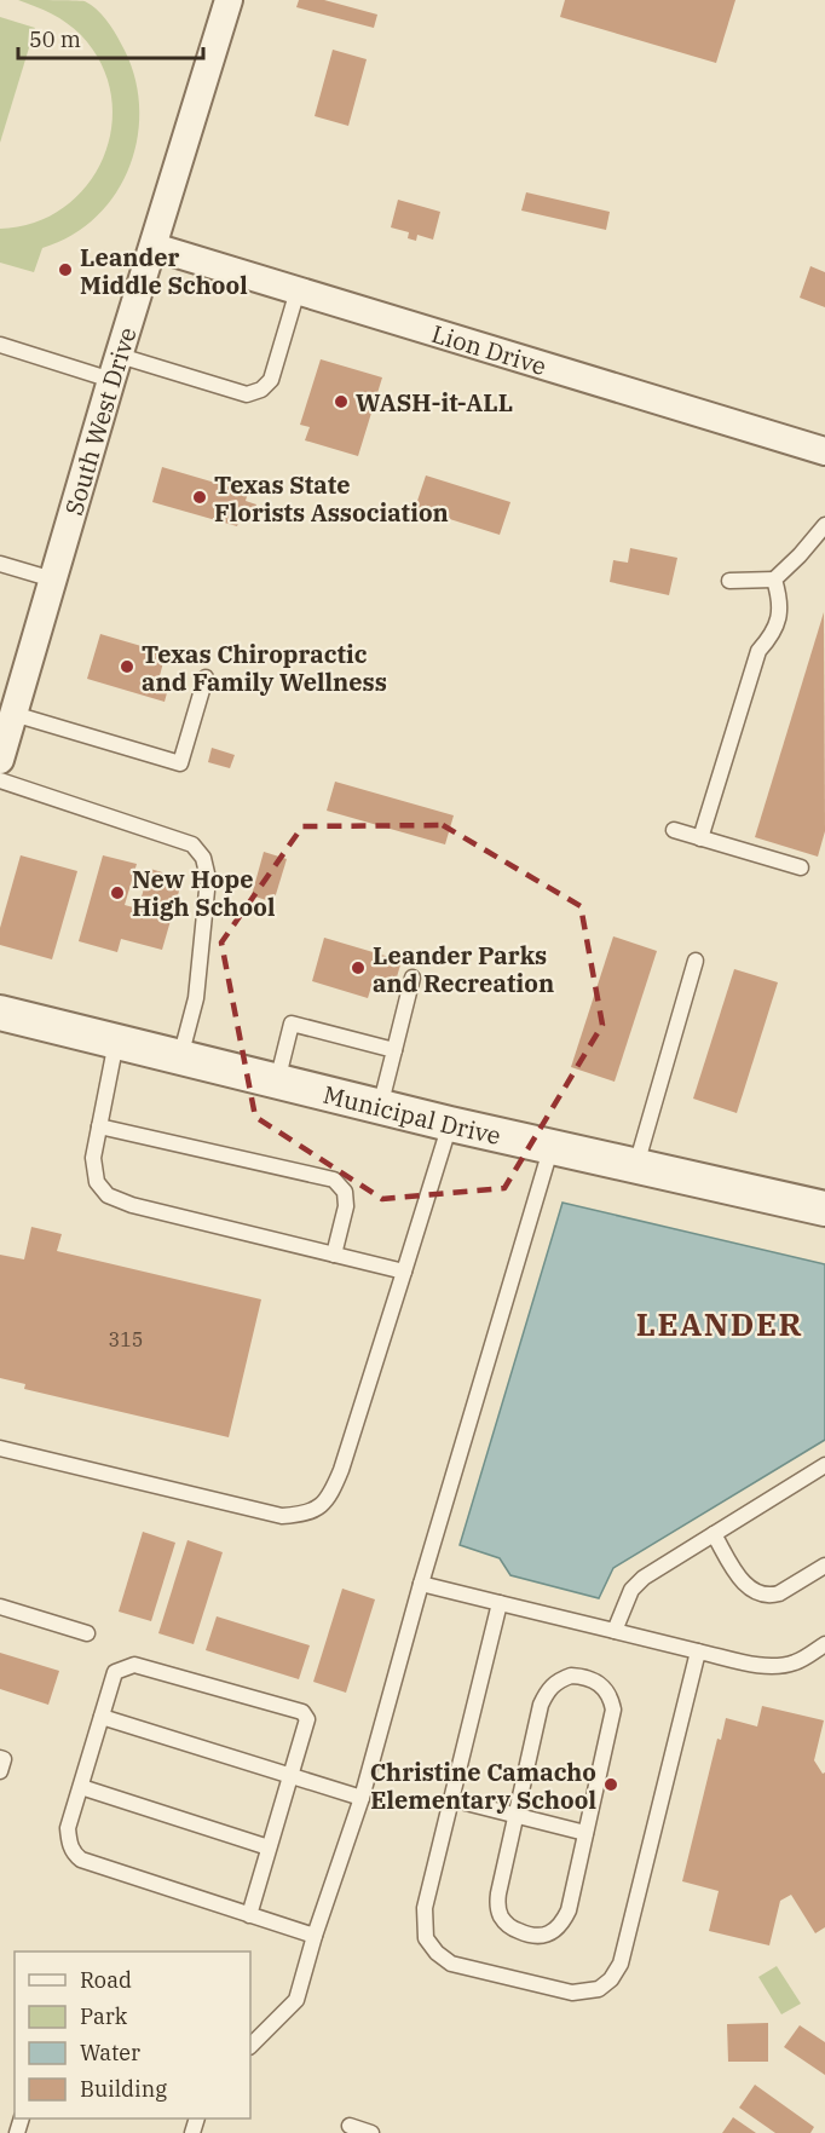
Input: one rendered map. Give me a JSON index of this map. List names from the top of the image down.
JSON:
{
  "streets": {
    "street": ["Lion Drive", "South West Drive", "Municipal Drive"]
  },
  "crossings": [
    ["Lion Drive", "South West Drive"]
  ],
  "districts": ["LEANDER"],
  "places": [
    "Leander Middle School",
    "WASH-it-ALL",
    "Texas State Florists Association",
    "Texas Chiropractic and Family Wellness",
    "New Hope High School",
    "Leander Parks and Recreation",
    "Christine Camacho Elementary School"
  ],
  "house_numbers": ["315"],
  "legend": [
    "Road",
    "Park",
    "Water",
    "Building"
  ],
  "scale_bar": "50 m"
}
